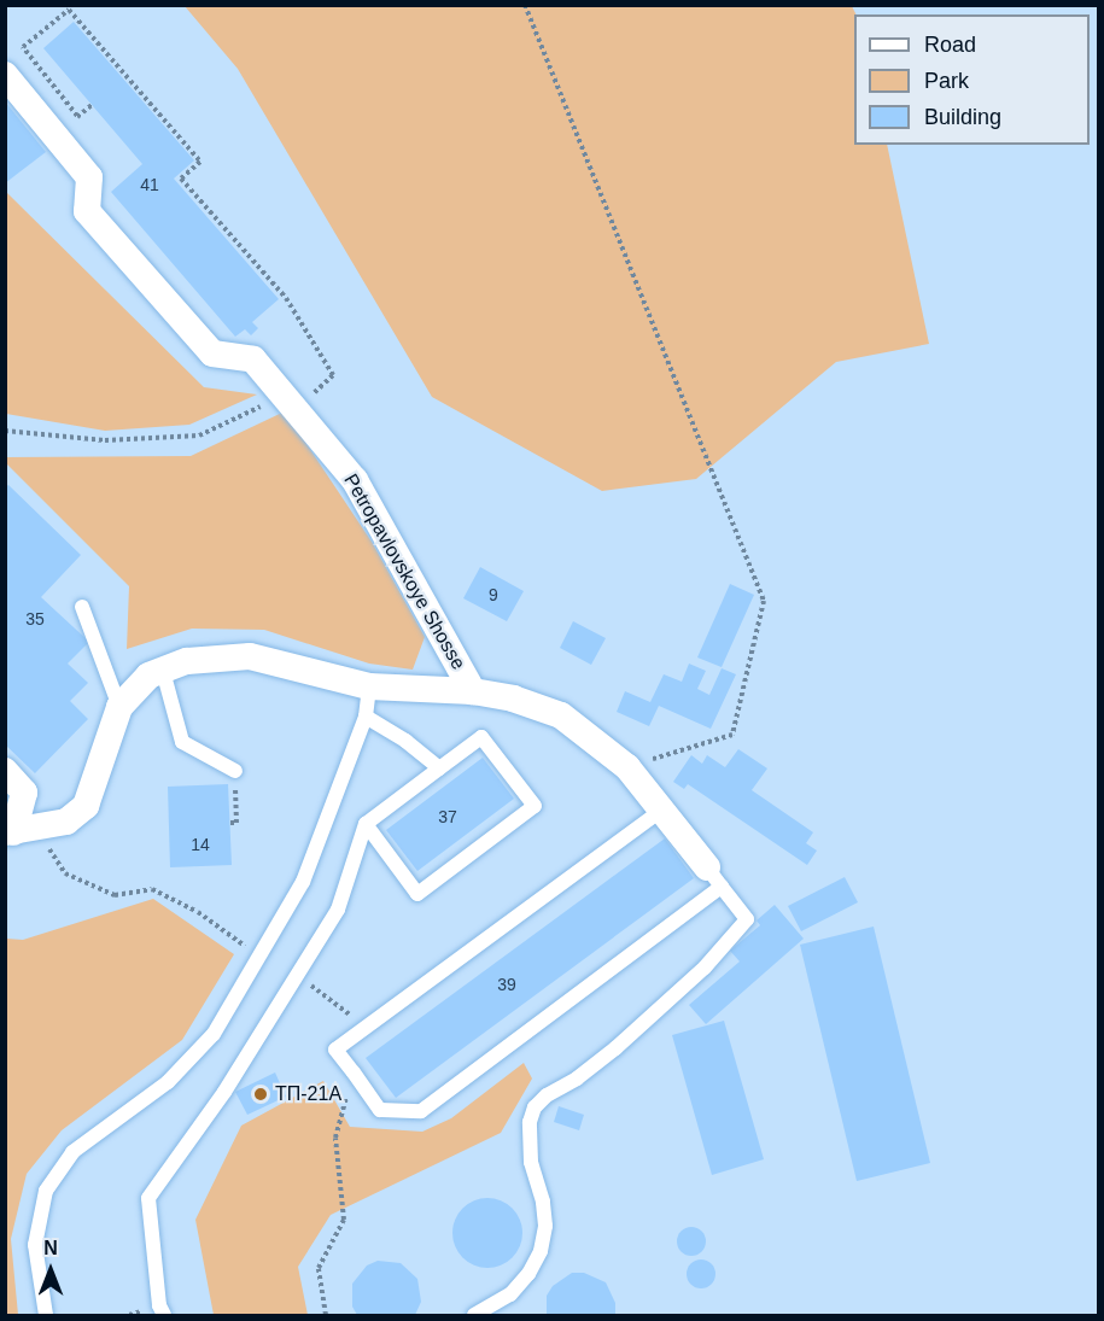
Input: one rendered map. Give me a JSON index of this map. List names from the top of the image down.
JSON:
{
  "streets": {
    "street": ["Petropavlovskoye Shosse"]
  },
  "places": ["ТП-21А"],
  "house_numbers": [
    "41",
    "9",
    "35",
    "37",
    "14",
    "39"
  ],
  "legend": ["Road", "Park", "Building"],
  "north": "top"
}
